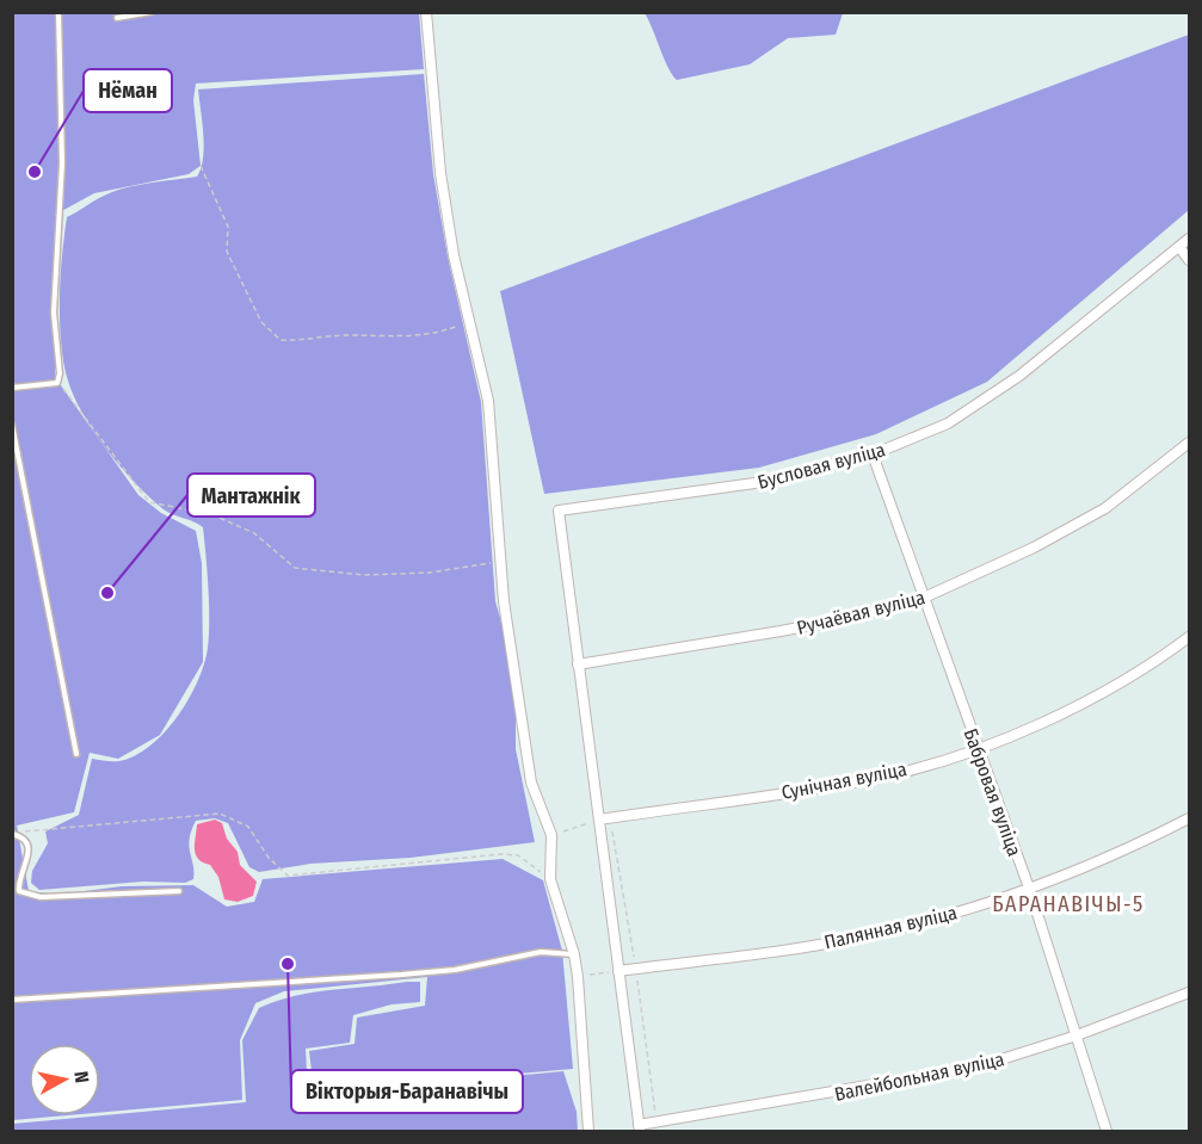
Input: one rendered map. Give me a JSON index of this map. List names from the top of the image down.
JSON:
{
  "streets": {
    "street": [
      "Бусловая вуліца",
      "Ручаёвая вуліца",
      "Сунічная вуліца",
      "Бабровая вуліца",
      "Палянная вуліца",
      "Валейбольная вуліца"
    ]
  },
  "crossings": [
    ["Бусловая вуліца", "Ручаёвая вуліца"],
    ["Бусловая вуліца", "Бабровая вуліца"],
    ["Ручаёвая вуліца", "Бабровая вуліца"],
    ["Сунічная вуліца", "Бабровая вуліца"],
    ["Бабровая вуліца", "Палянная вуліца"],
    ["Бабровая вуліца", "Валейбольная вуліца"]
  ],
  "districts": ["БАРАНАВІЧЫ-5"],
  "places": ["Нёман", "Мантажнік", "Вікторыя-Баранавічы"],
  "north": "right"
}
